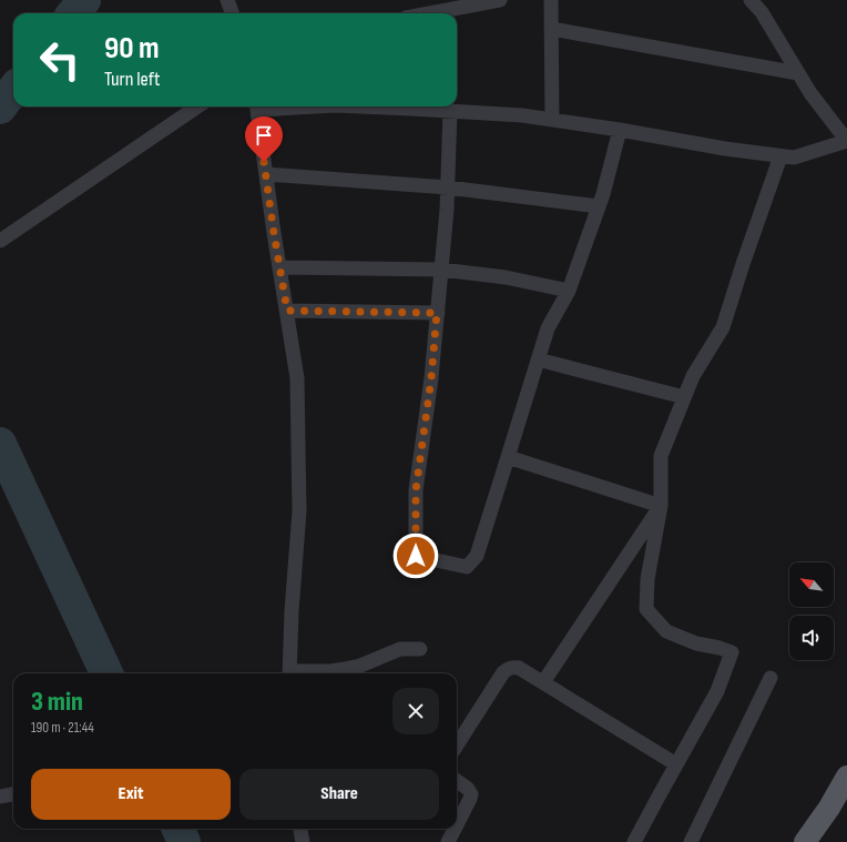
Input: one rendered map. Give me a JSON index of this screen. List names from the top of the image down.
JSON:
{
  "north": "top left",
  "page": {
    "turn": ["90 m", "Turn left"],
    "heading": ["3 min", "190 m · 21:44"],
    "buttons": ["Exit", "Share"]
  }
}
